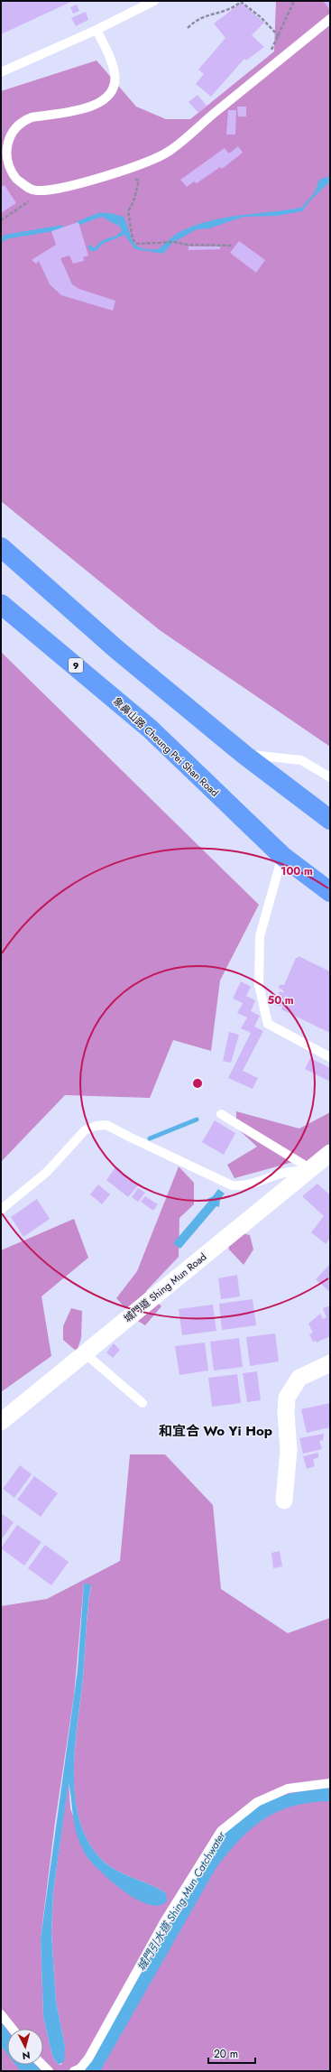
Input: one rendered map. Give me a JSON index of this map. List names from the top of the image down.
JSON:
{
  "streets": {
    "highway": ["9", "象鼻山路 Cheung Pei Shan Road"],
    "street": ["城門道 Shing Mun Road"]
  },
  "districts": ["和宜合 Wo Yi Hop"],
  "water": ["城門引水道 Shing Mun Catchwater"],
  "scale_bar": "20 m",
  "north": "bottom",
  "rings": ["100 m", "50 m"]
}
